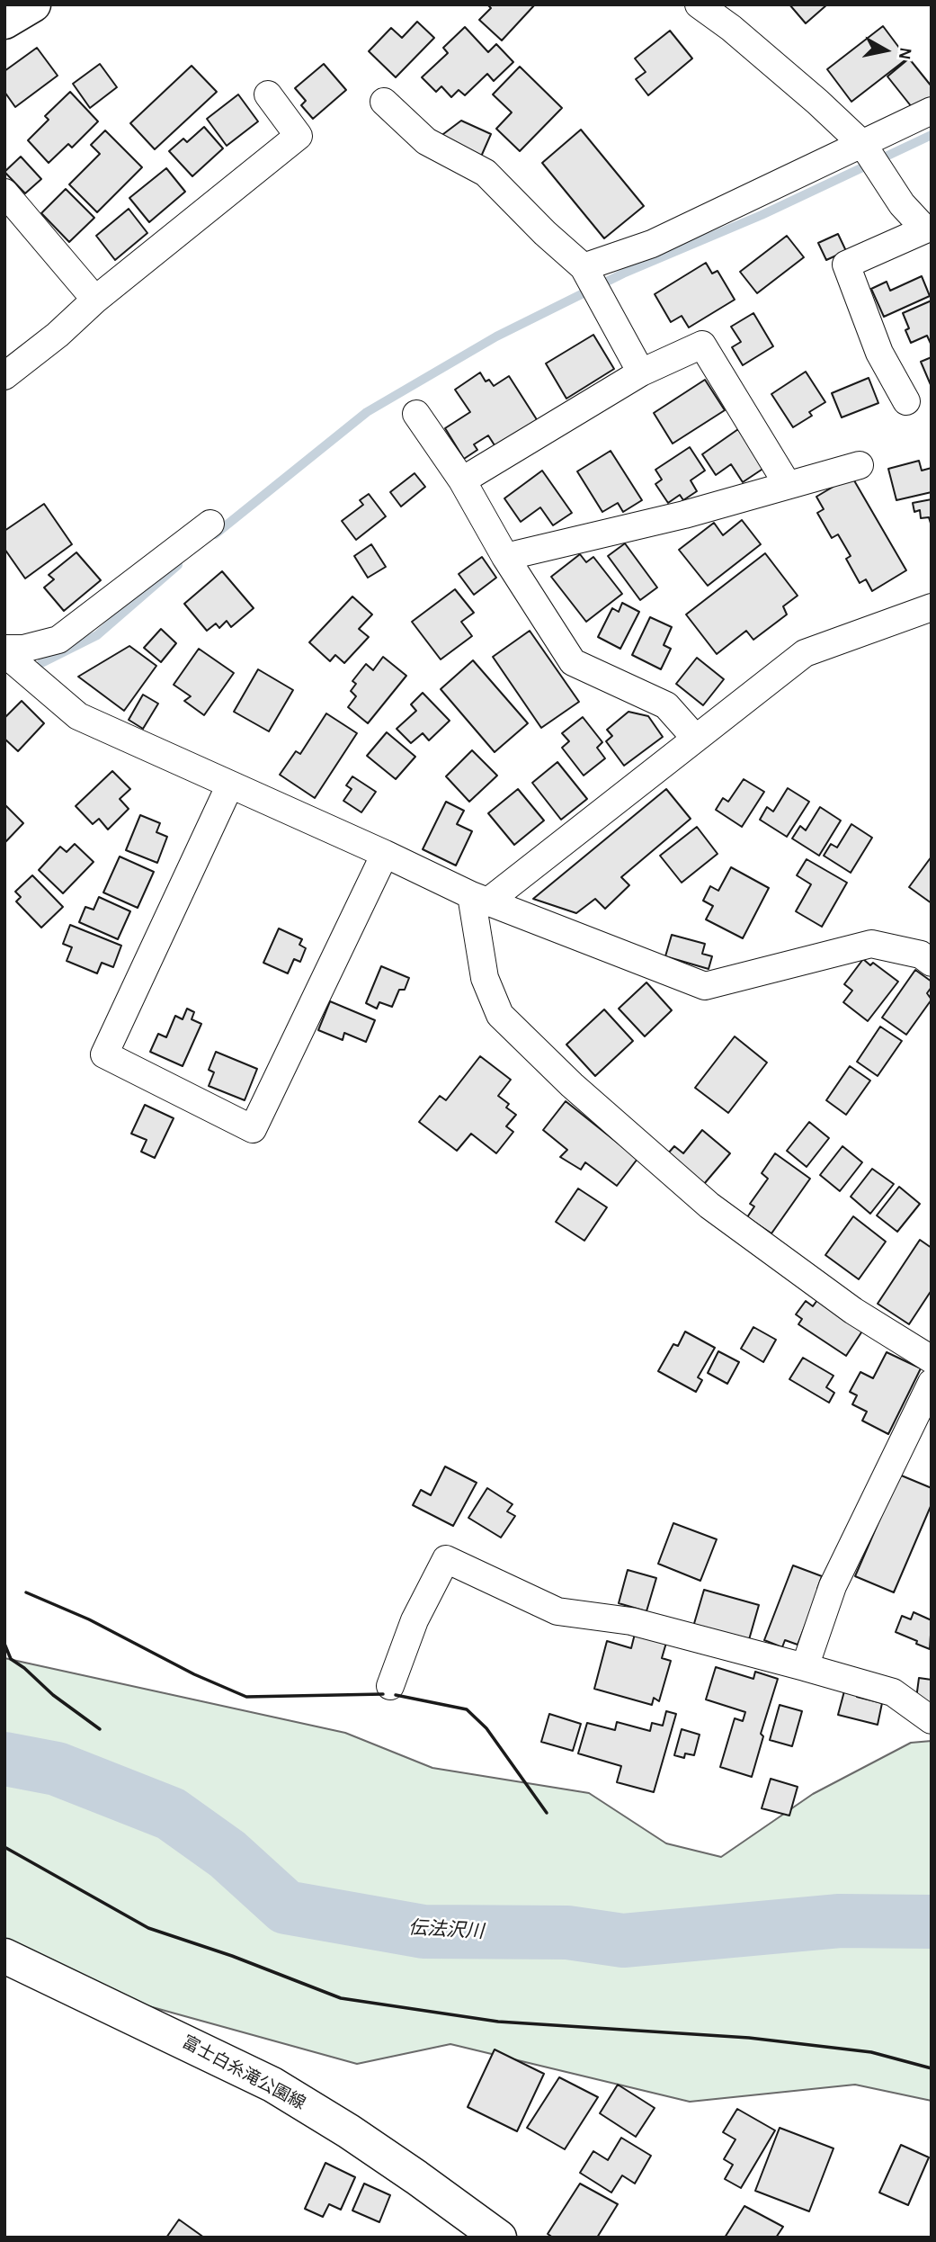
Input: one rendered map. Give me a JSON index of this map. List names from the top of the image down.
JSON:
{
  "streets": {
    "main road": ["富士白糸滝公園線"]
  },
  "water": ["伝法沢川"],
  "north": "right"
}
